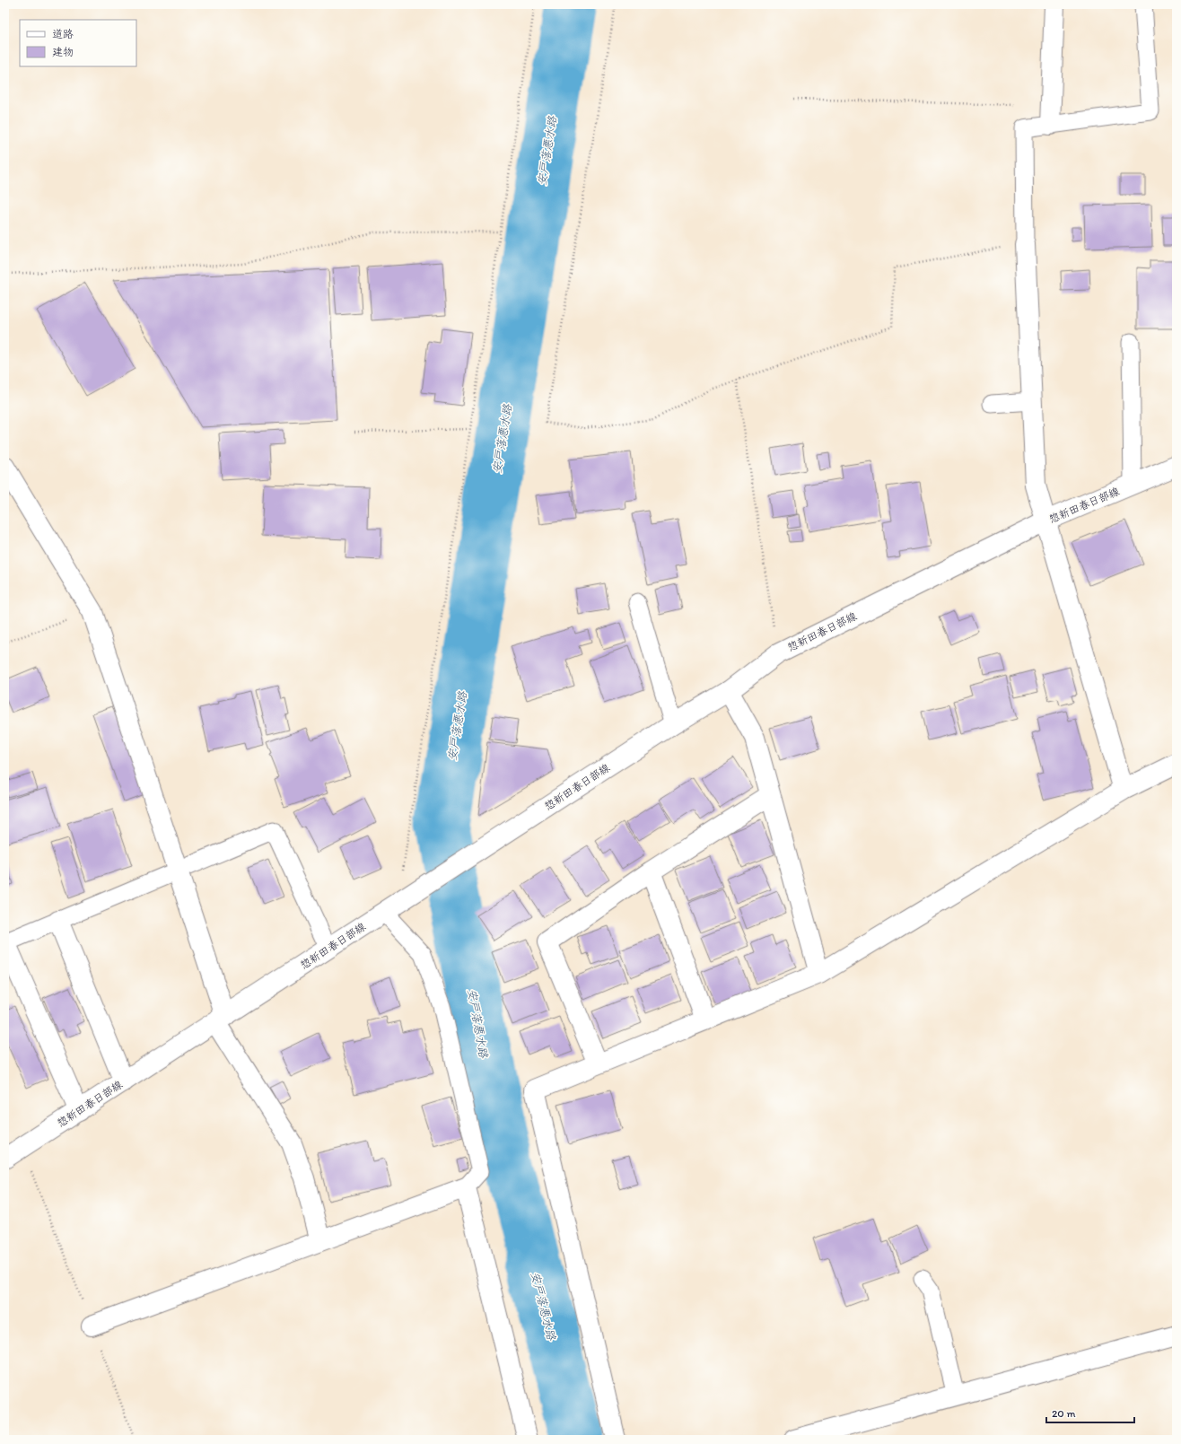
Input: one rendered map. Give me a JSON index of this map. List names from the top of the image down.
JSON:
{
  "streets": {
    "street": ["惣新田春日部線"]
  },
  "water": ["安戸落悪水路"],
  "legend": ["道路", "建物"],
  "scale_bar": "20 m"
}
